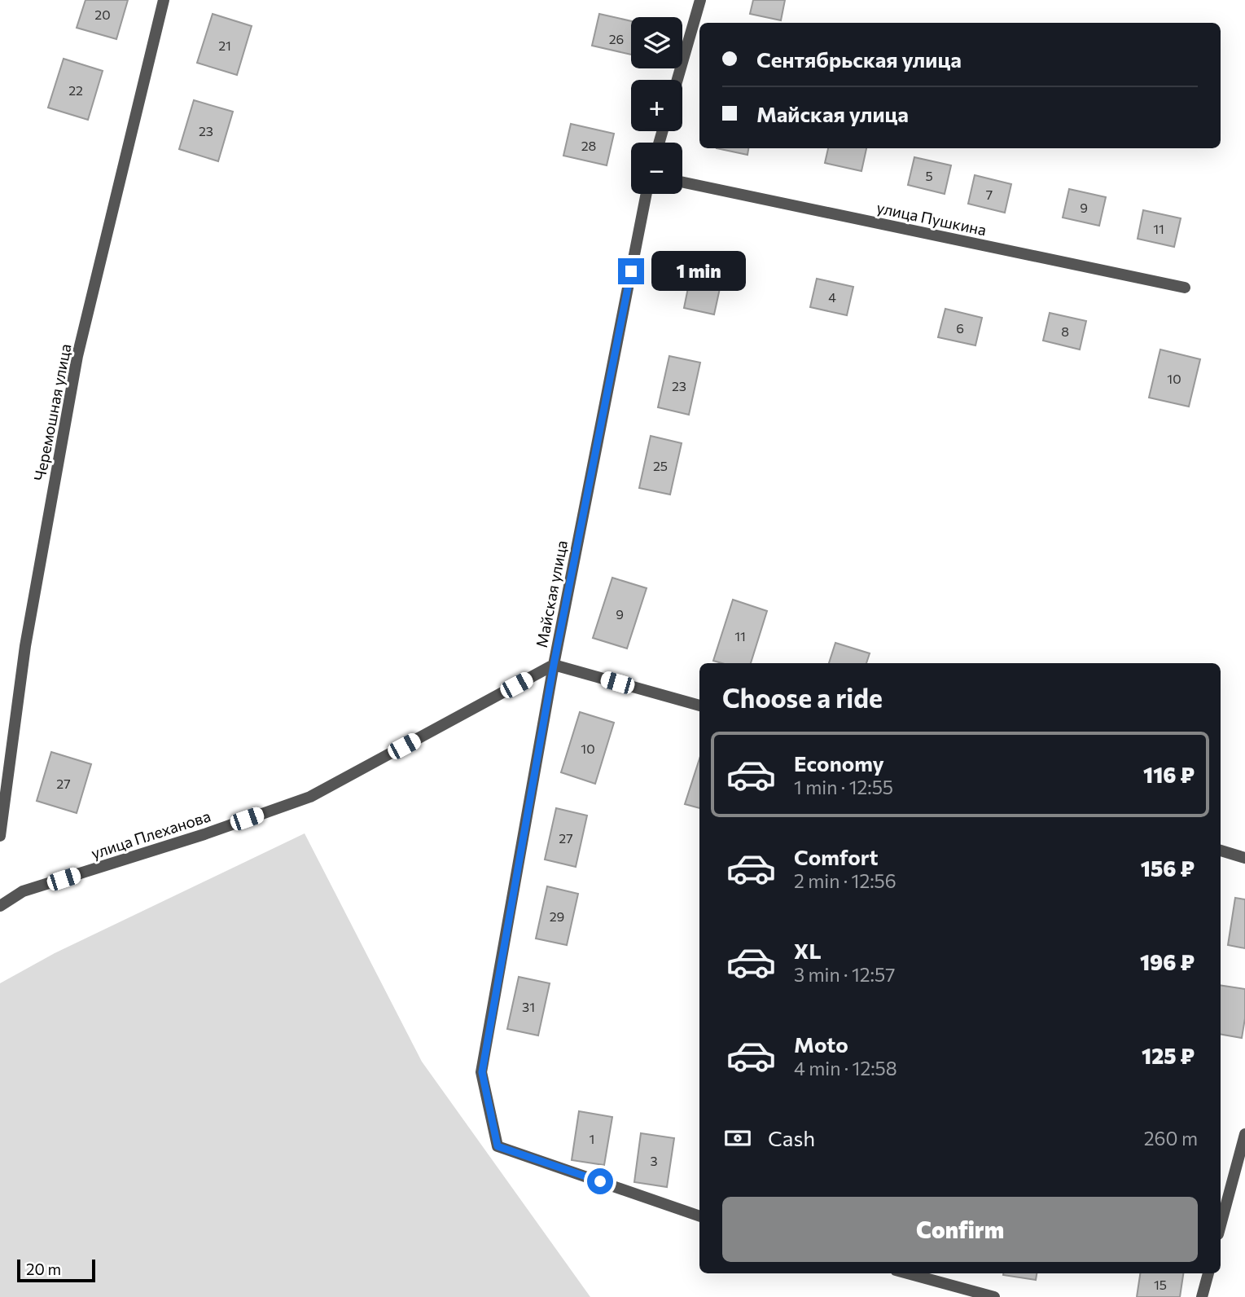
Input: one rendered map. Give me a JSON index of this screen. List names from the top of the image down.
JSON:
{
  "streets": {
    "street": [
      "улица Пушкина",
      "Черемошная улица",
      "Майская улица",
      "улица Плеханова"
    ]
  },
  "crossings": [
    ["Майская улица", "улица Плеханова"]
  ],
  "house_numbers": [
    "20",
    "26",
    "21",
    "22",
    "23",
    "28",
    "5",
    "7",
    "9",
    "11",
    "4",
    "6",
    "8",
    "10",
    "23",
    "25",
    "9",
    "11",
    "10",
    "27",
    "27",
    "29",
    "31",
    "1",
    "3",
    "15"
  ],
  "scale_bar": "20 m",
  "page": {
    "map_buttons": ["+", "−"],
    "banner": ["Сентябрьская улица", "Майская улица"],
    "bubble": "1 min",
    "heading": "Choose a ride",
    "list": [
      {
        "name": "Economy",
        "note": "1 min · 12:55",
        "value": "116 ₽"
      },
      {
        "name": "Comfort",
        "note": "2 min · 12:56",
        "value": "156 ₽"
      },
      {
        "name": "XL",
        "note": "3 min · 12:57",
        "value": "196 ₽"
      },
      {
        "name": "Moto",
        "note": "4 min · 12:58",
        "value": "125 ₽"
      }
    ],
    "pay": ["Cash", "260 m"],
    "buttons": "Confirm",
    "scale": "20 m"
  }
}
